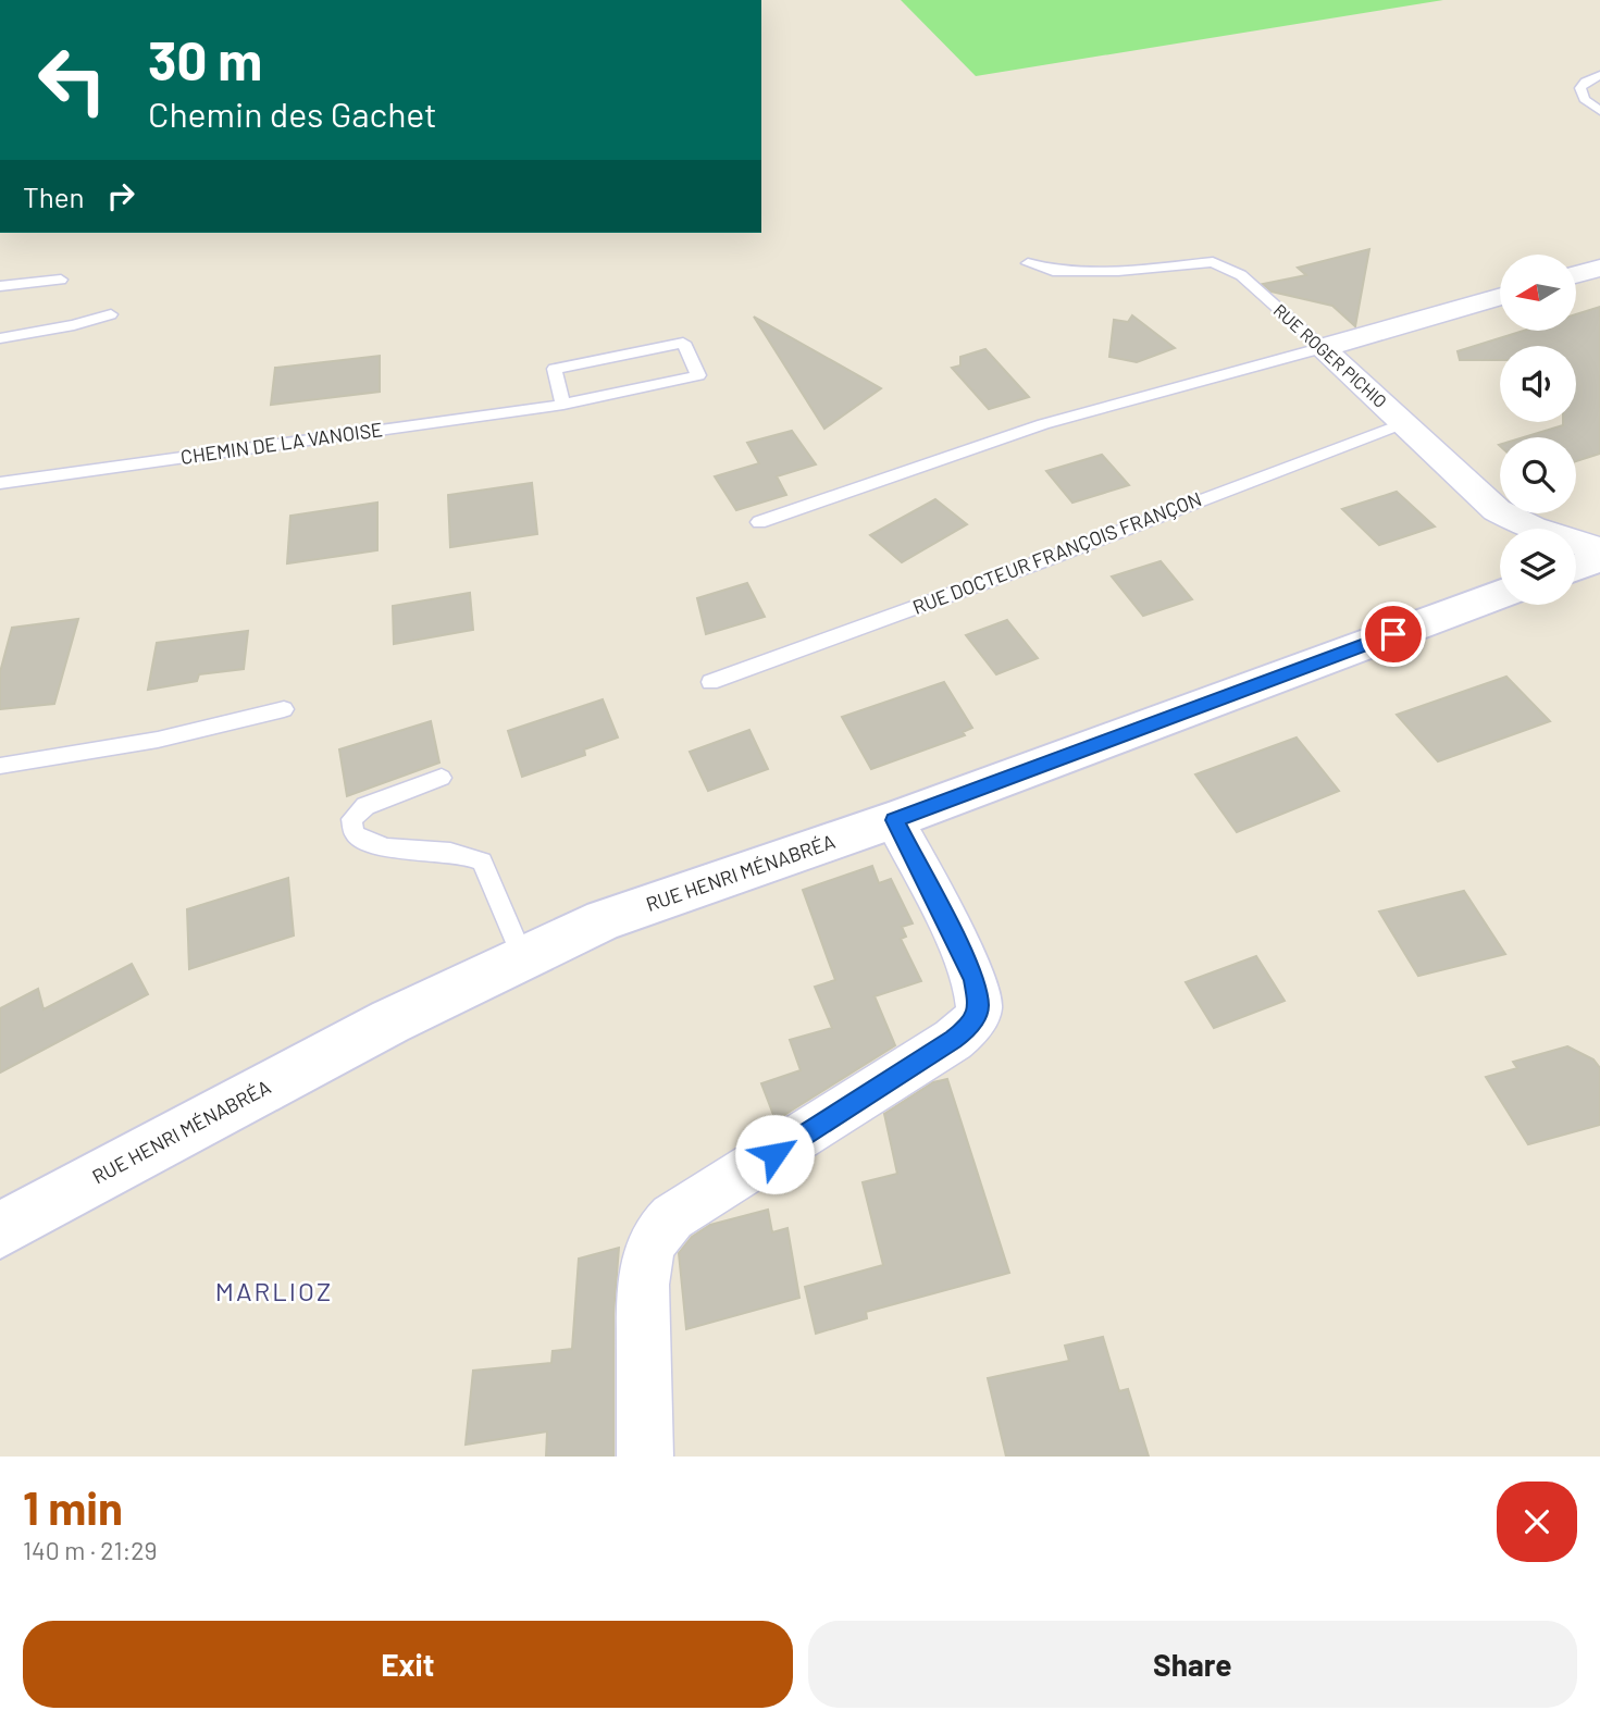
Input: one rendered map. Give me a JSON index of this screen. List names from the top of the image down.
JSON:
{
  "streets": {
    "street": ["RUE ROGER PICHIO", "RUE HENRI MÉNABRÉA"],
    "lane": ["CHEMIN DE LA VANOISE", "RUE DOCTEUR FRANÇOIS FRANÇON"]
  },
  "crossings": [
    ["RUE ROGER PICHIO", "RUE DOCTEUR FRANÇOIS FRANÇON"]
  ],
  "districts": ["MARLIOZ"],
  "north": "left",
  "page": {
    "turn": ["30 m", "Chemin des Gachet"],
    "then": "Then",
    "heading": ["1 min", "140 m · 21:29"],
    "buttons": ["Exit", "Share"]
  }
}
